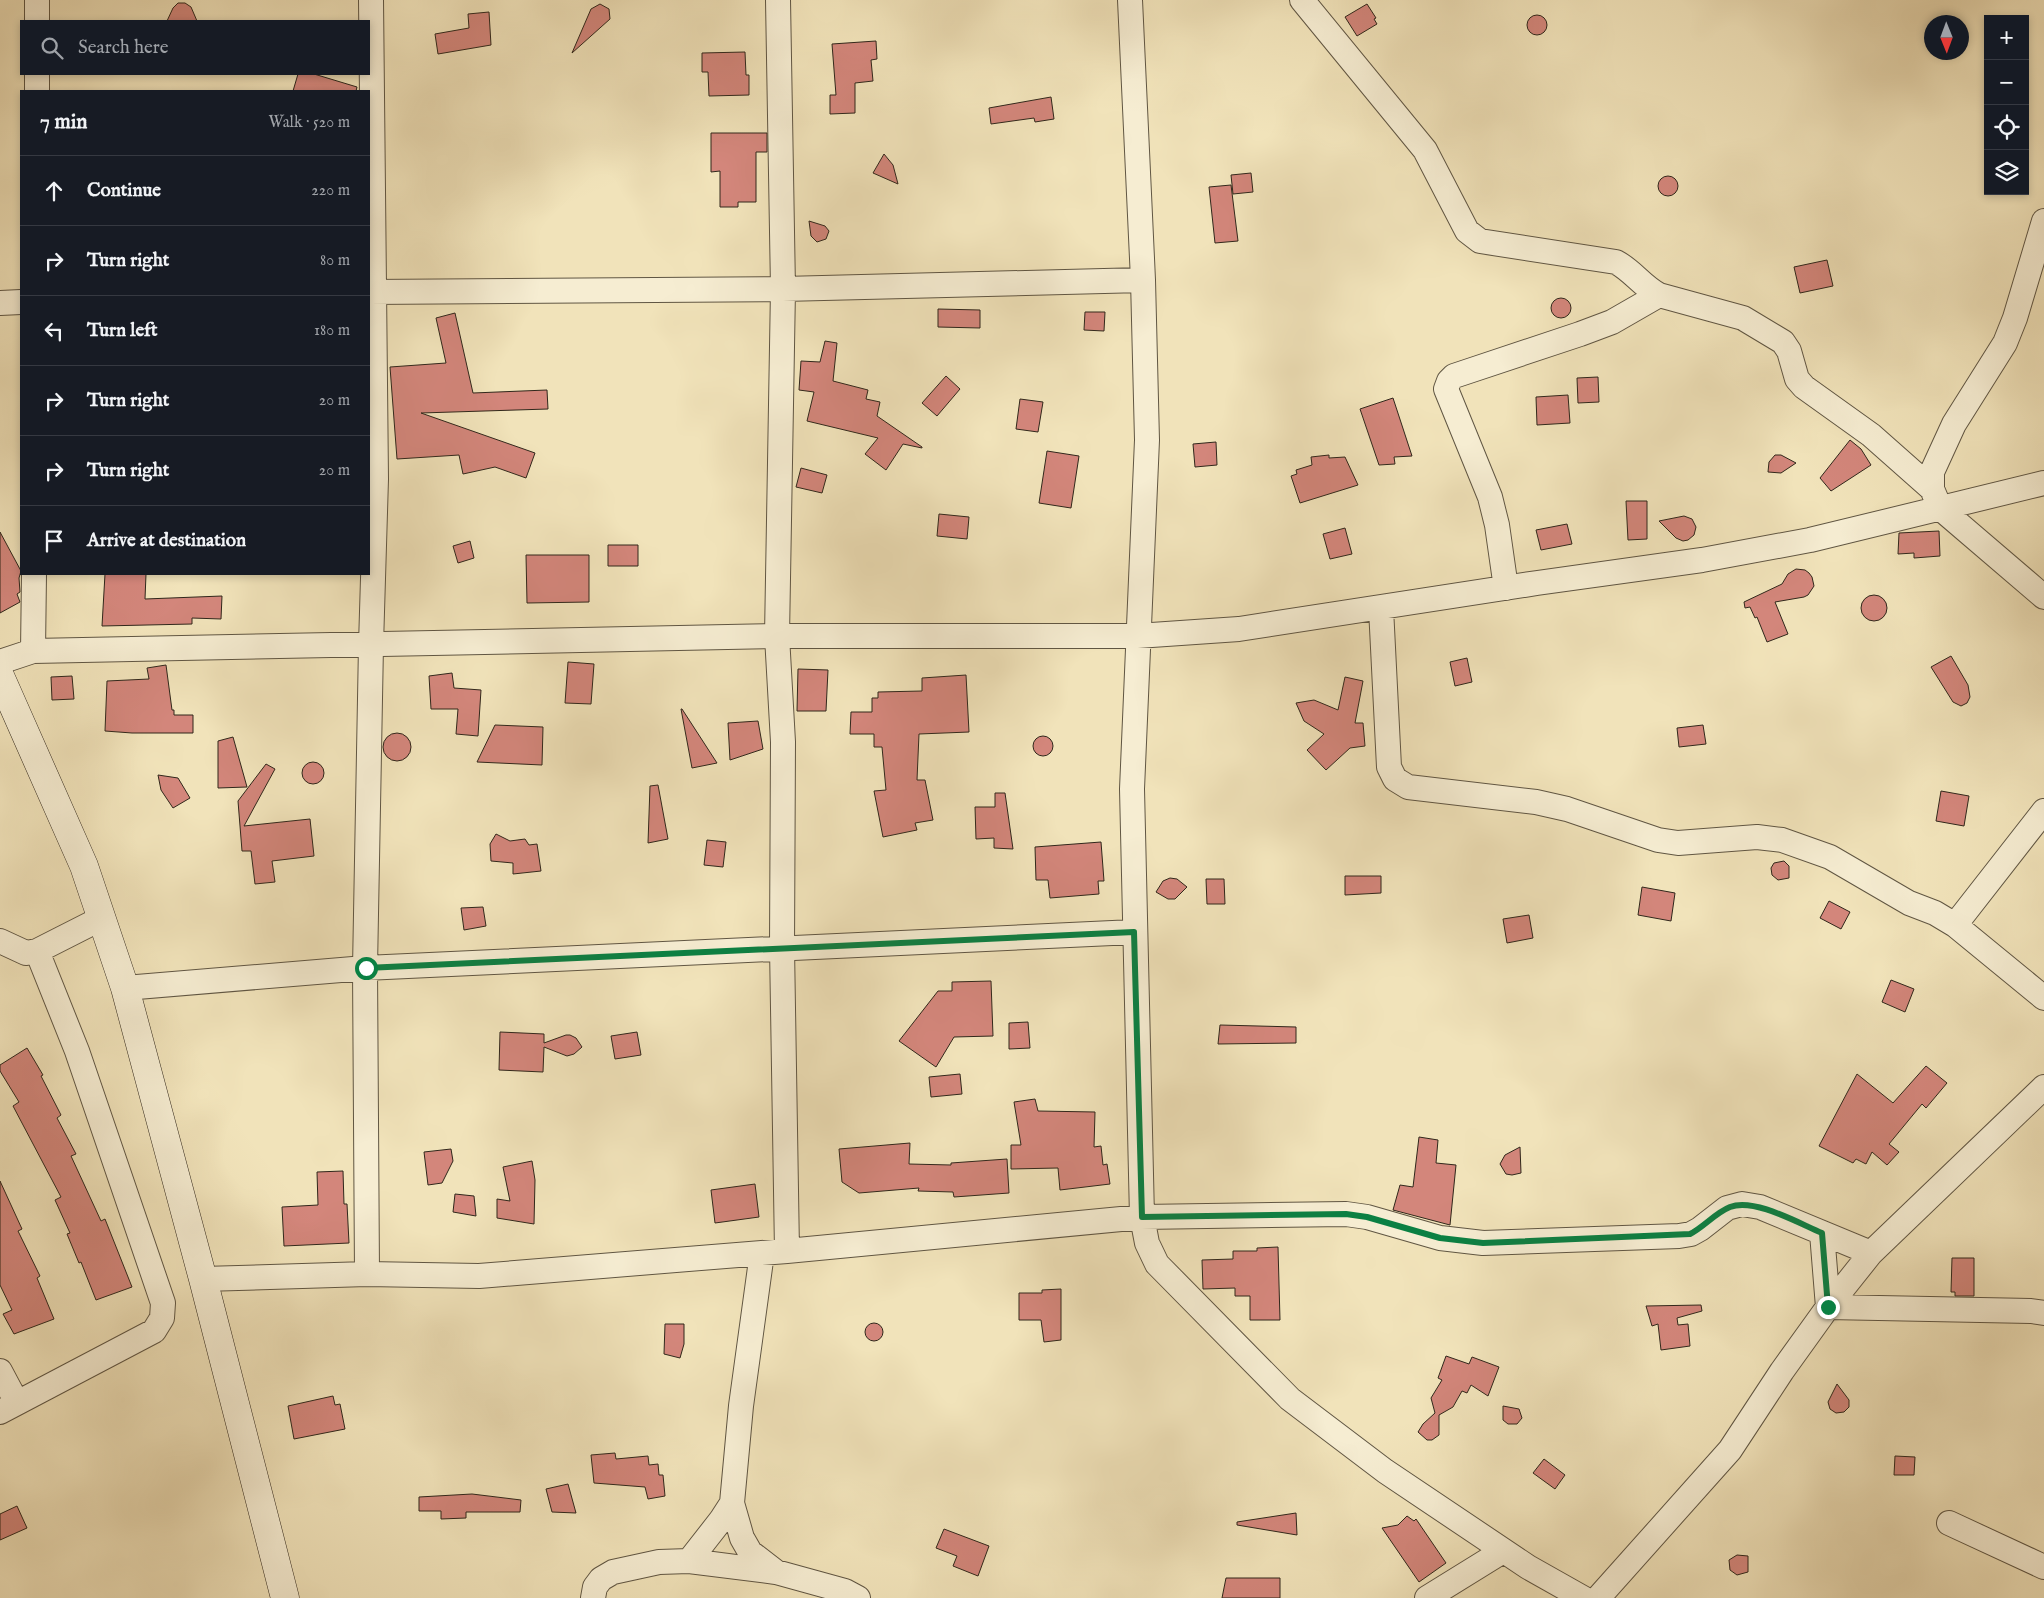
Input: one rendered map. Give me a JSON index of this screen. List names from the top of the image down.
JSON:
{
  "north": "bottom",
  "page": {
    "map_buttons": ["+", "−"],
    "search": "Search here",
    "heading": ["7 min", "Walk · 520 m"],
    "list": [
      ["Continue", "220 m"],
      ["Turn right", "80 m"],
      ["Turn left", "180 m"],
      ["Turn right", "20 m"],
      ["Turn right", "20 m"],
      "Arrive at destination"
    ]
  }
}
